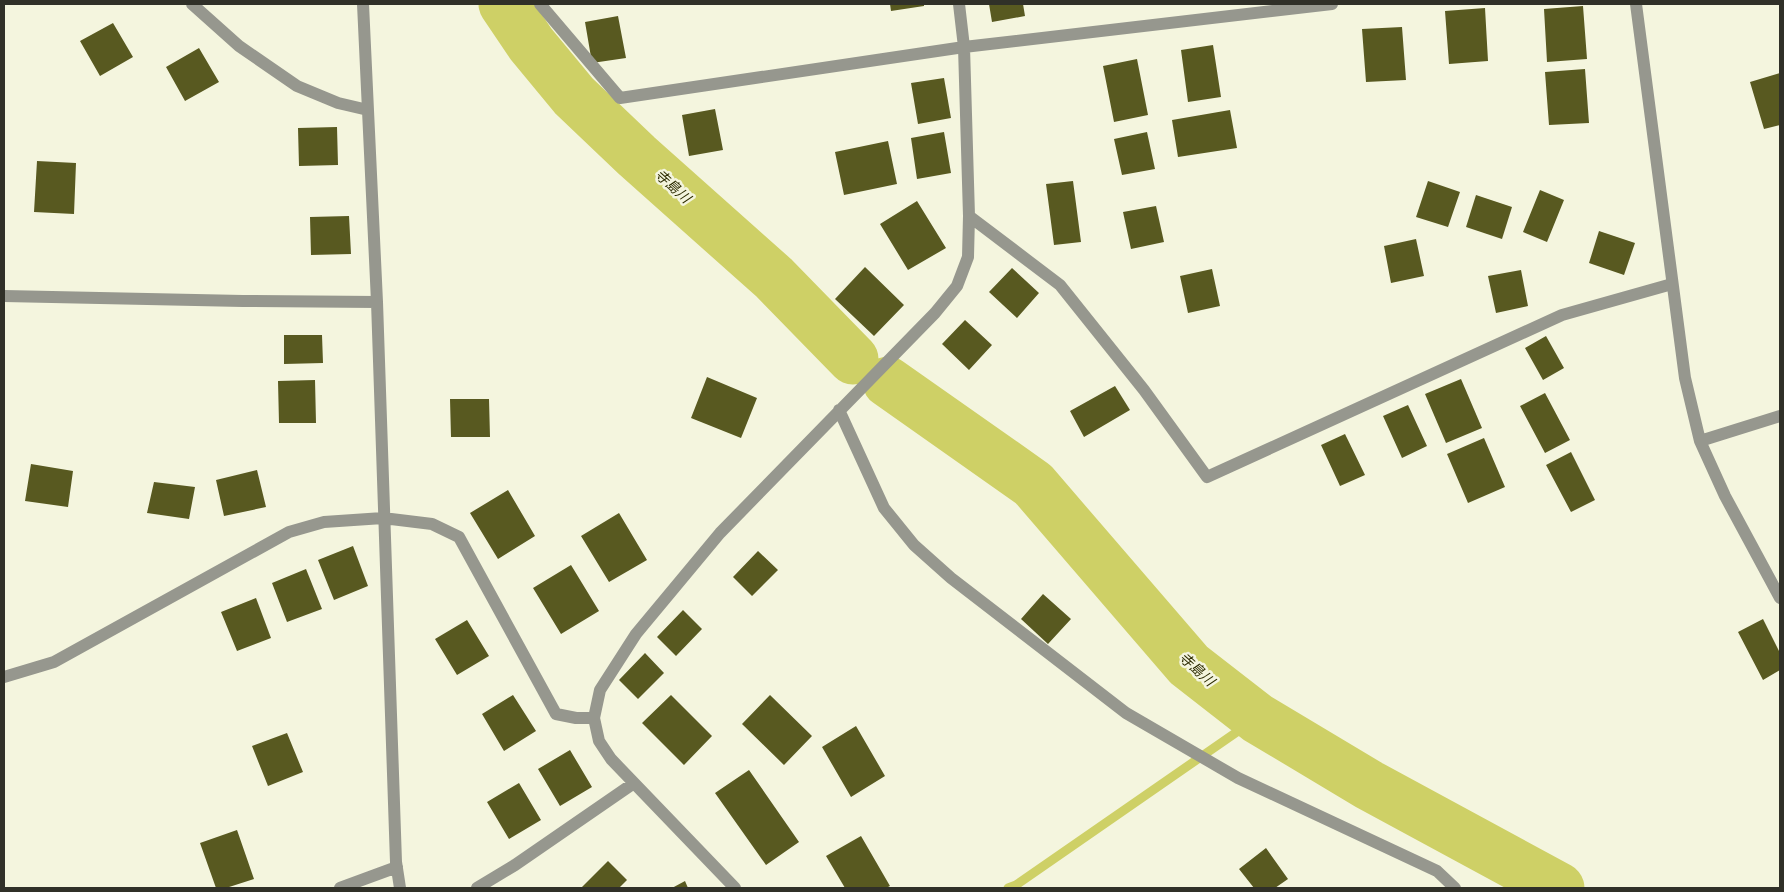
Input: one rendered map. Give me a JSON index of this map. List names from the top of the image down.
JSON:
{
  "water": ["寺島川"]
}
